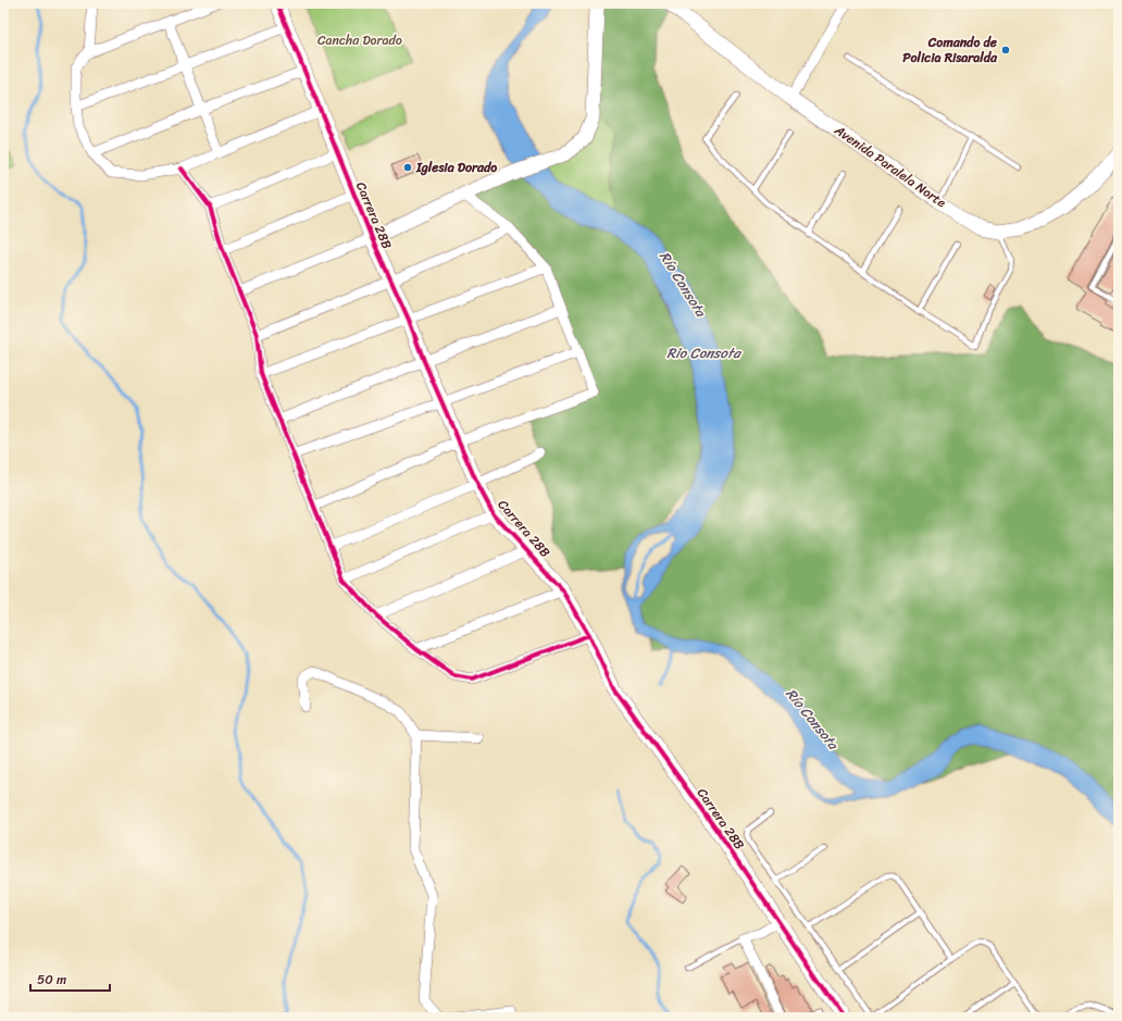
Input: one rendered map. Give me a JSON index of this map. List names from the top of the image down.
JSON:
{
  "streets": {
    "street": ["Avenida Paralela Norte", "Carrera 28B"]
  },
  "water": ["Río Consota", "Rio Consota"],
  "parks": ["Cancha Dorado"],
  "places": ["Comando de Policia Risaralda", "Iglesia Dorado"],
  "scale_bar": "50 m"
}
